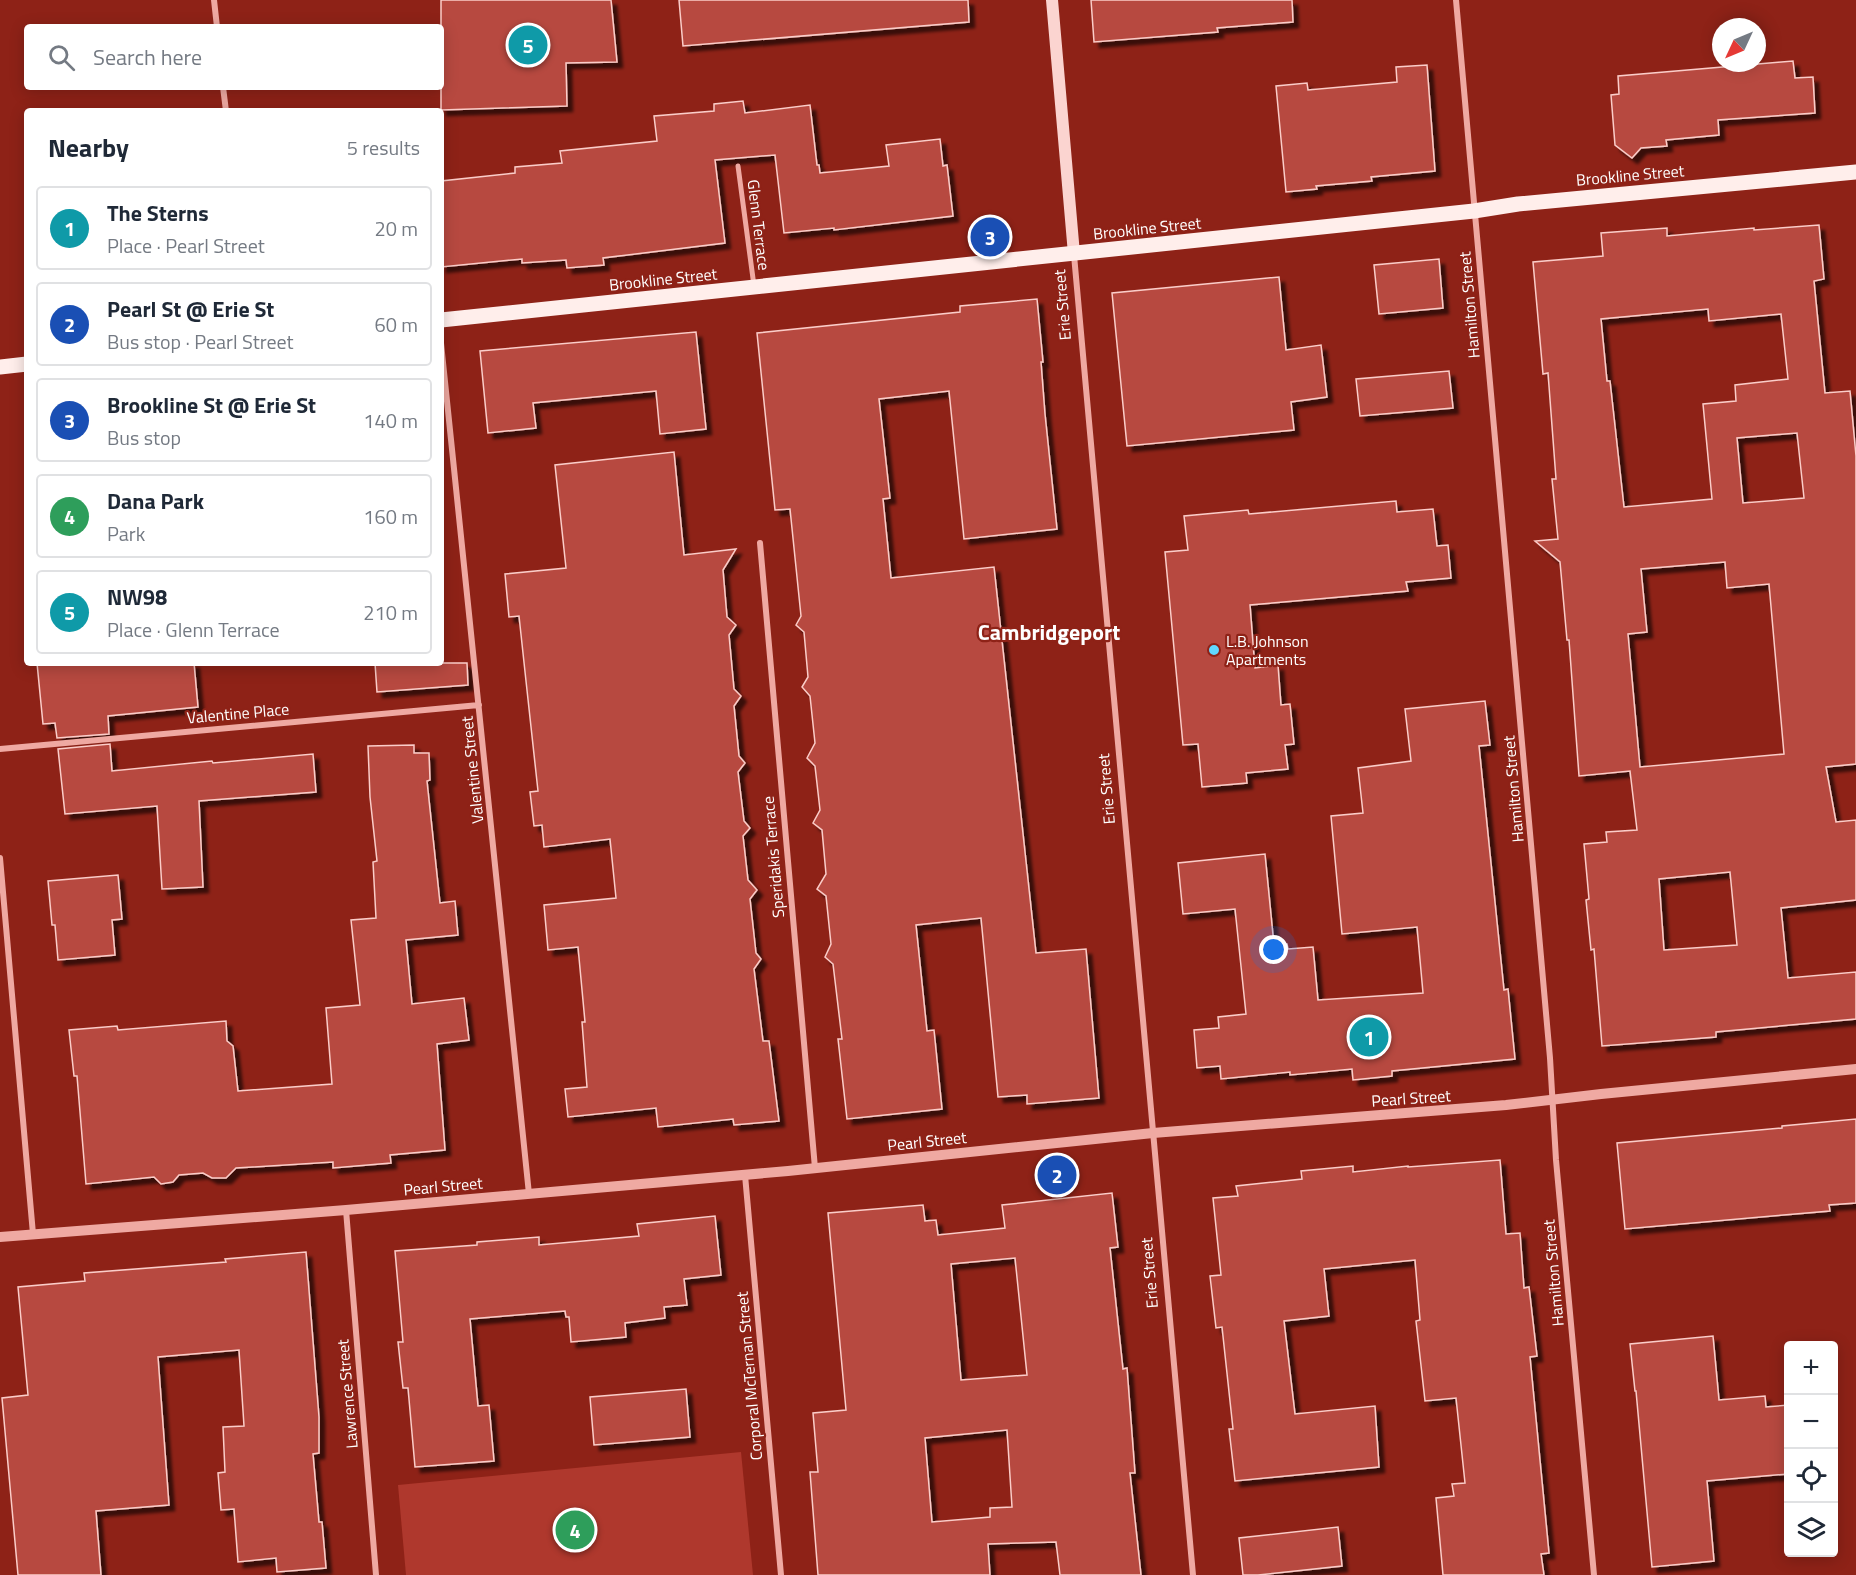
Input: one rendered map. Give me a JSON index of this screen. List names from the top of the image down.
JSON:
{
  "streets": {
    "main road": ["Brookline Street", "Erie Street"],
    "street": [
      "Glenn Terrace",
      "Hamilton Street",
      "Valentine Place",
      "Valentine Street",
      "Speridakis Terrace",
      "Pearl Street",
      "Corporal McTernan Street",
      "Lawrence Street"
    ]
  },
  "crossings": [
    ["Brookline Street", "Glenn Terrace"],
    ["Brookline Street", "Erie Street"],
    ["Brookline Street", "Hamilton Street"],
    ["Erie Street", "Pearl Street"],
    ["Hamilton Street", "Pearl Street"],
    ["Valentine Place", "Valentine Street"],
    ["Valentine Street", "Pearl Street"],
    ["Speridakis Terrace", "Pearl Street"],
    ["Pearl Street", "Corporal McTernan Street"],
    ["Pearl Street", "Lawrence Street"]
  ],
  "districts": ["Cambridgeport"],
  "places": ["L.B. Johnson Apartments"],
  "north": "bottom left",
  "page": {
    "pins": [
      "5",
      "3",
      "1",
      "2",
      "4"
    ],
    "search": "Search here",
    "heading": ["Nearby", "5 results"],
    "list": [
      {
        "mark": "1",
        "name": "The Sterns",
        "note": "Place · Pearl Street",
        "value": "20 m"
      },
      {
        "mark": "2",
        "name": "Pearl St @ Erie St",
        "note": "Bus stop · Pearl Street",
        "value": "60 m"
      },
      {
        "mark": "3",
        "name": "Brookline St @ Erie St",
        "note": "Bus stop",
        "value": "140 m"
      },
      {
        "mark": "4",
        "name": "Dana Park",
        "note": "Park",
        "value": "160 m"
      },
      {
        "mark": "5",
        "name": "NW98",
        "note": "Place · Glenn Terrace",
        "value": "210 m"
      }
    ],
    "map_buttons": ["+", "−"]
  }
}
